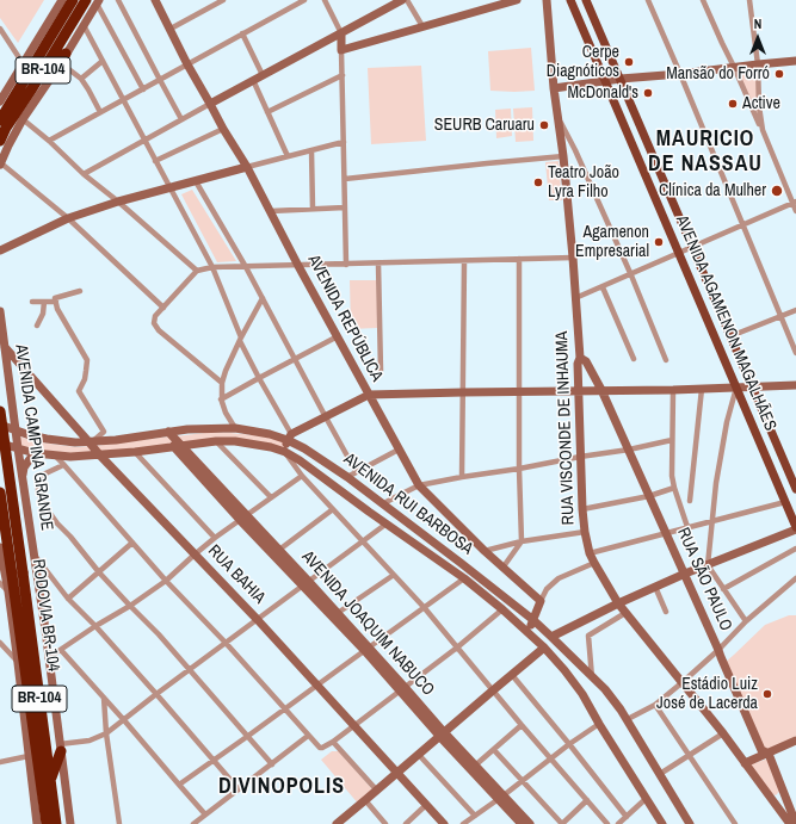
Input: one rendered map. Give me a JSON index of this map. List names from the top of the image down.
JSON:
{
  "streets": {
    "highway": ["BR-104", "RODOVIA BR-104"],
    "main road": ["AVENIDA AGAMENON MAGALHÃES"],
    "street": [
      "AVENIDA REPÚBLICA",
      "RUA VISCONDE DE INHAUMA",
      "AVENIDA CAMPINA GRANDE",
      "AVENIDA RUI BARBOSA",
      "RUA BAHIA",
      "RUA SÃO PAULO",
      "AVENIDA JOAQUIM NABUCO"
    ]
  },
  "crossings": [
    ["RUA VISCONDE DE INHAUMA", "RUA SÃO PAULO"],
    ["AVENIDA CAMPINA GRANDE", "AVENIDA RUI BARBOSA"],
    ["AVENIDA CAMPINA GRANDE", "RUA BAHIA"],
    ["AVENIDA RUI BARBOSA", "RUA BAHIA"],
    ["AVENIDA RUI BARBOSA", "AVENIDA JOAQUIM NABUCO"]
  ],
  "districts": ["MAURICIO DE NASSAU", "DIVINOPOLIS"],
  "places": [
    "Cerpe Diagnóticos",
    "Mansão do Forró",
    "McDonald's",
    "Active",
    "SEURB Caruaru",
    "Teatro João Lyra Filho",
    "Clínica da Mulher",
    "Agamenon Empresarial",
    "Estádio Luiz José de Lacerda"
  ],
  "north": "top"
}
